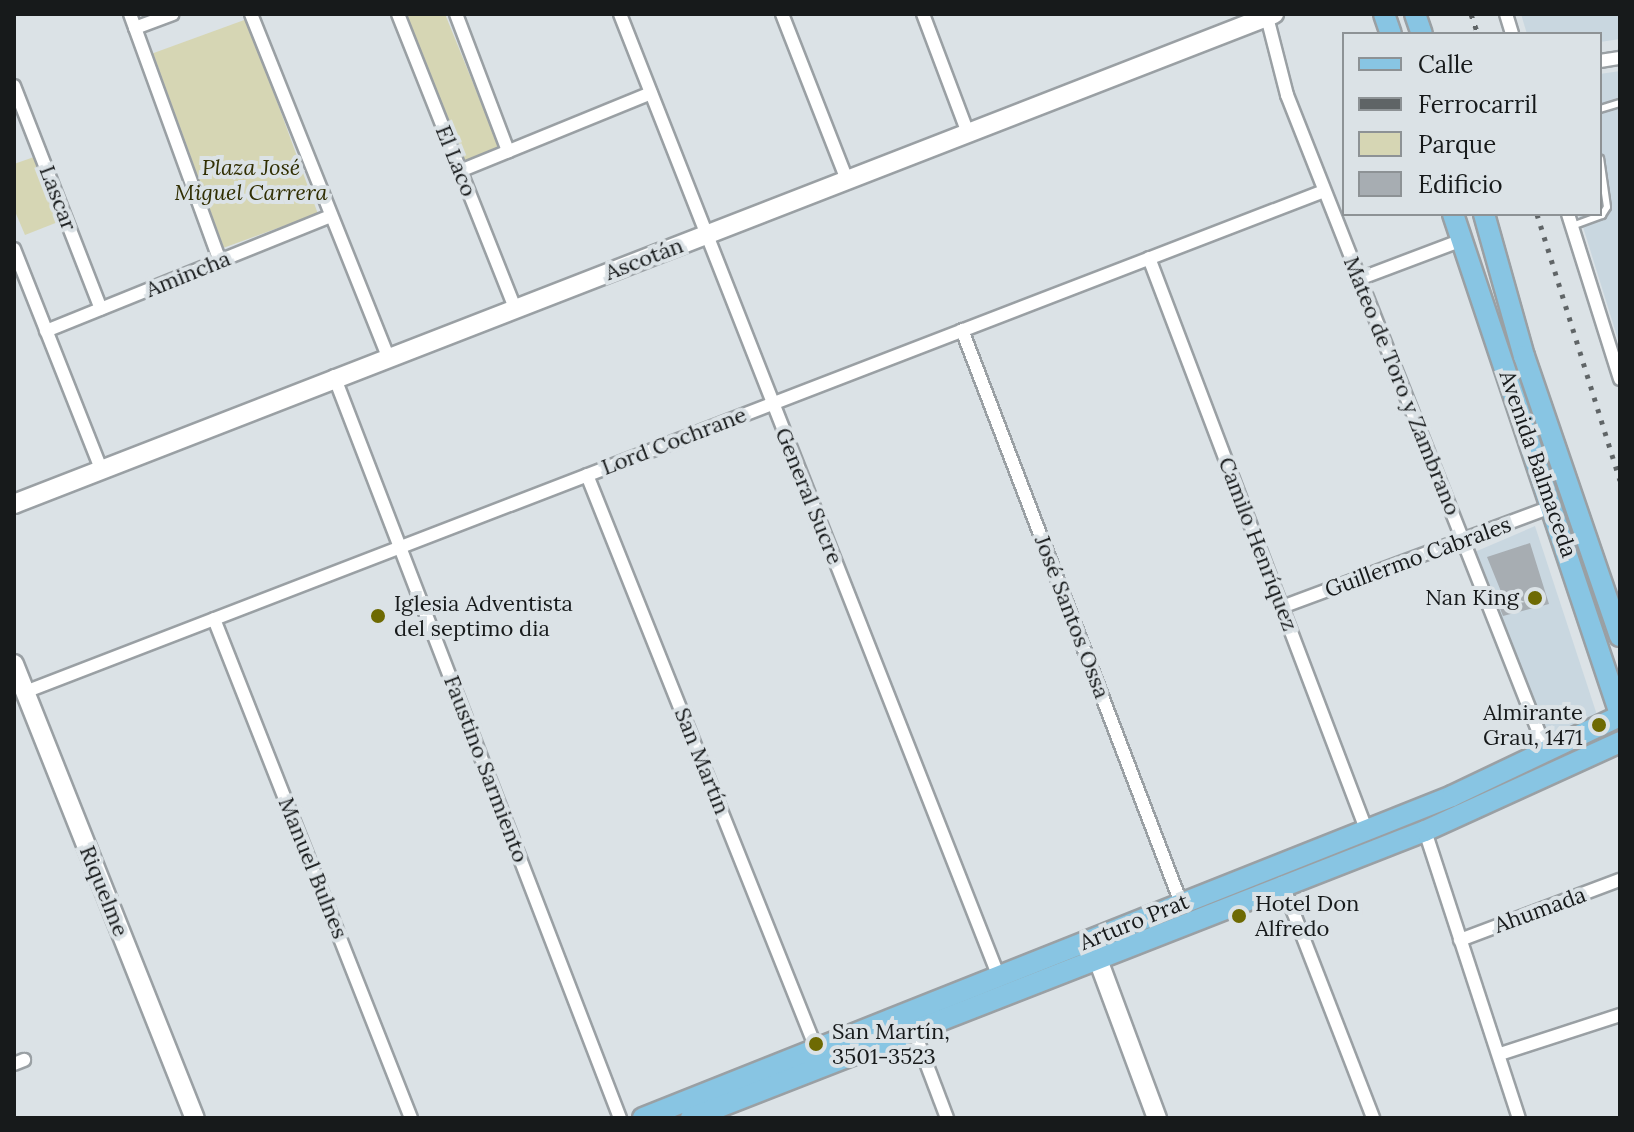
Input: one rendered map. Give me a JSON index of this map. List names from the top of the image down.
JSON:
{
  "streets": {
    "main road": ["Avenida Balmaceda", "Arturo Prat"],
    "street": [
      "El Laco",
      "Lascar",
      "Ascotán",
      "Amincha",
      "Mateo de Toro y Zambrano",
      "Lord Cochrane",
      "General Sucre",
      "Camilo Henríquez",
      "Guillermo Cabrales",
      "José Santos Ossa",
      "San Martín",
      "Faustino Sarmiento",
      "Manuel Bulnes",
      "Riquelme",
      "Ahumada"
    ]
  },
  "crossings": [
    ["El Laco", "Ascotán"],
    ["Lascar", "Amincha"],
    ["Ascotán", "Mateo de Toro y Zambrano"],
    ["Ascotán", "General Sucre"],
    ["Ascotán", "Faustino Sarmiento"],
    ["Mateo de Toro y Zambrano", "Lord Cochrane"],
    ["Mateo de Toro y Zambrano", "Guillermo Cabrales"],
    ["Mateo de Toro y Zambrano", "Arturo Prat"],
    ["Lord Cochrane", "General Sucre"],
    ["Lord Cochrane", "Camilo Henríquez"],
    ["Lord Cochrane", "José Santos Ossa"],
    ["Lord Cochrane", "San Martín"],
    ["Lord Cochrane", "Faustino Sarmiento"],
    ["Lord Cochrane", "Manuel Bulnes"],
    ["Lord Cochrane", "Riquelme"],
    ["Avenida Balmaceda", "Guillermo Cabrales"],
    ["Avenida Balmaceda", "Arturo Prat"],
    ["General Sucre", "Arturo Prat"],
    ["Camilo Henríquez", "Guillermo Cabrales"],
    ["Camilo Henríquez", "Arturo Prat"],
    ["José Santos Ossa", "Arturo Prat"],
    ["San Martín", "Arturo Prat"]
  ],
  "parks": ["Plaza José Miguel Carrera"],
  "places": [
    "Nan King",
    "Iglesia Adventista del septimo dia",
    "Almirante Grau, 1471",
    "Hotel Don Alfredo",
    "San Martín, 3501-3523"
  ],
  "legend": [
    "Calle",
    "Ferrocarril",
    "Parque",
    "Edificio"
  ]
}
